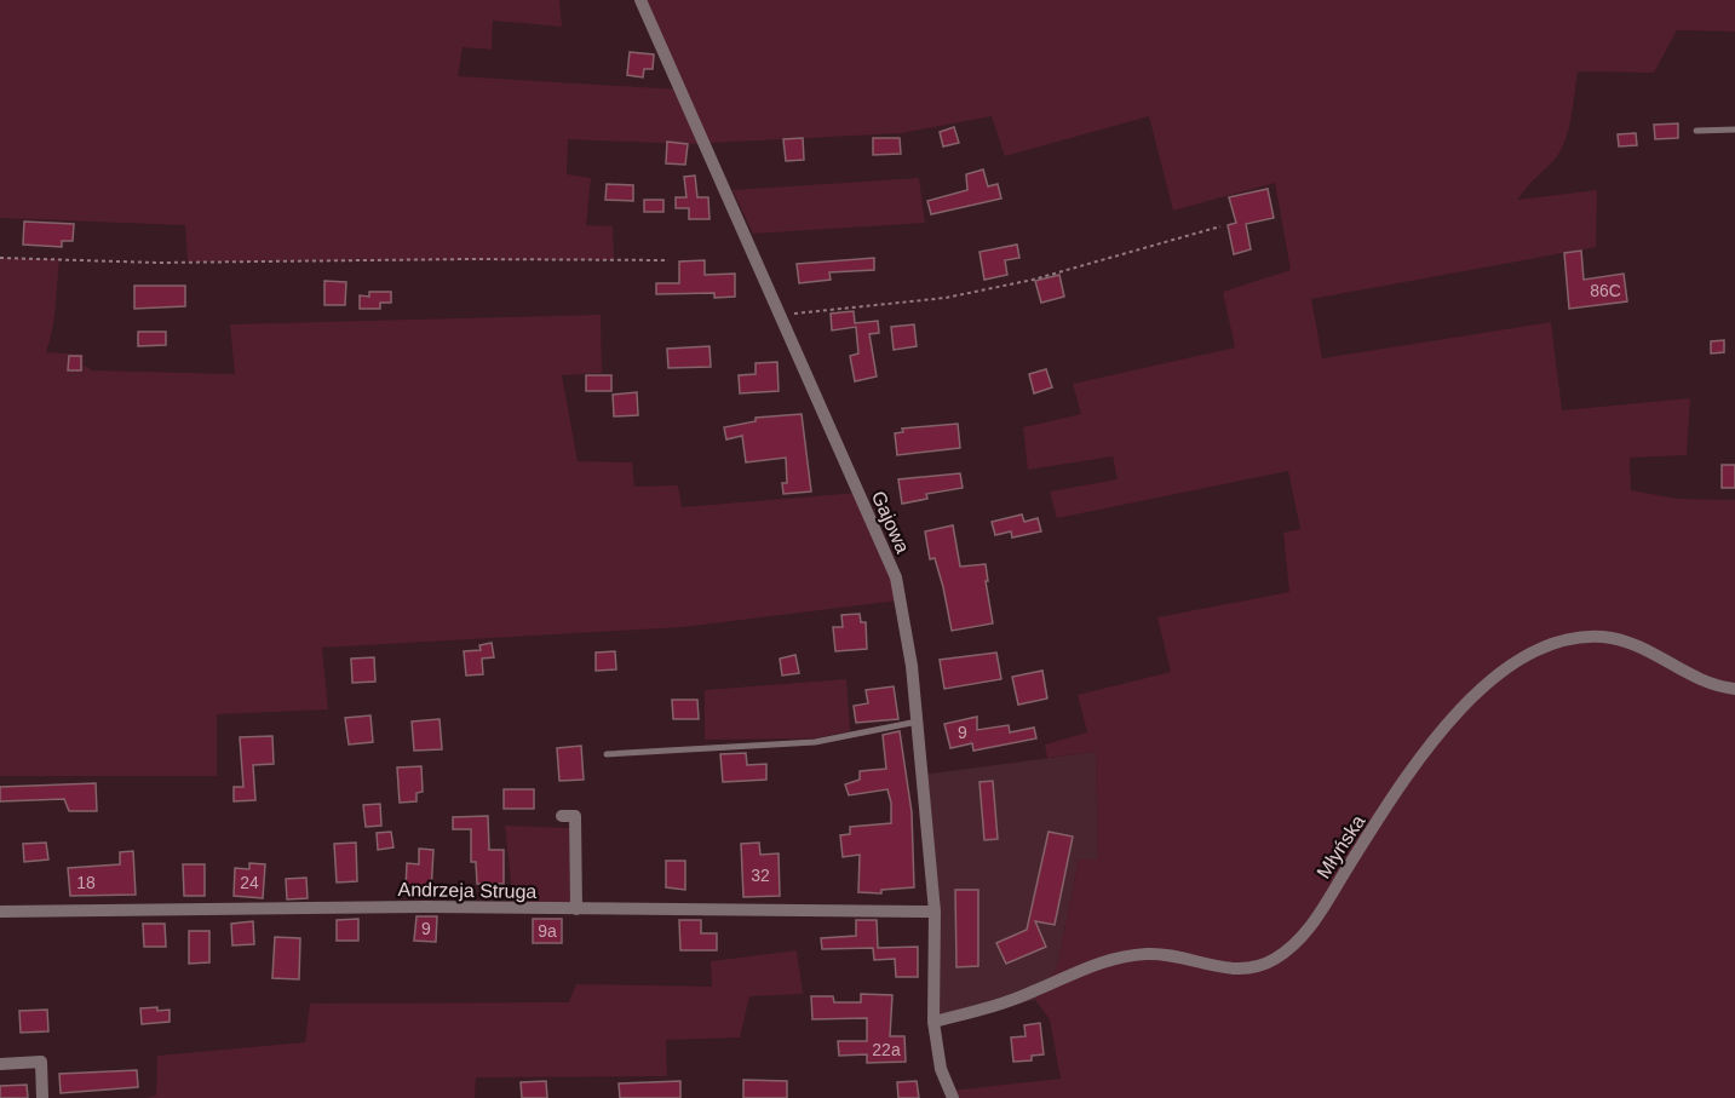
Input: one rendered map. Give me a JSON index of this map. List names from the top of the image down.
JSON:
{
  "streets": {
    "street": ["Gajowa", "Młyńska", "Andrzeja Struga"]
  },
  "crossings": [
    ["Gajowa", "Młyńska"],
    ["Gajowa", "Andrzeja Struga"]
  ],
  "house_numbers": [
    "86C",
    "9",
    "32",
    "18",
    "24",
    "9",
    "9a",
    "22a"
  ]
}
